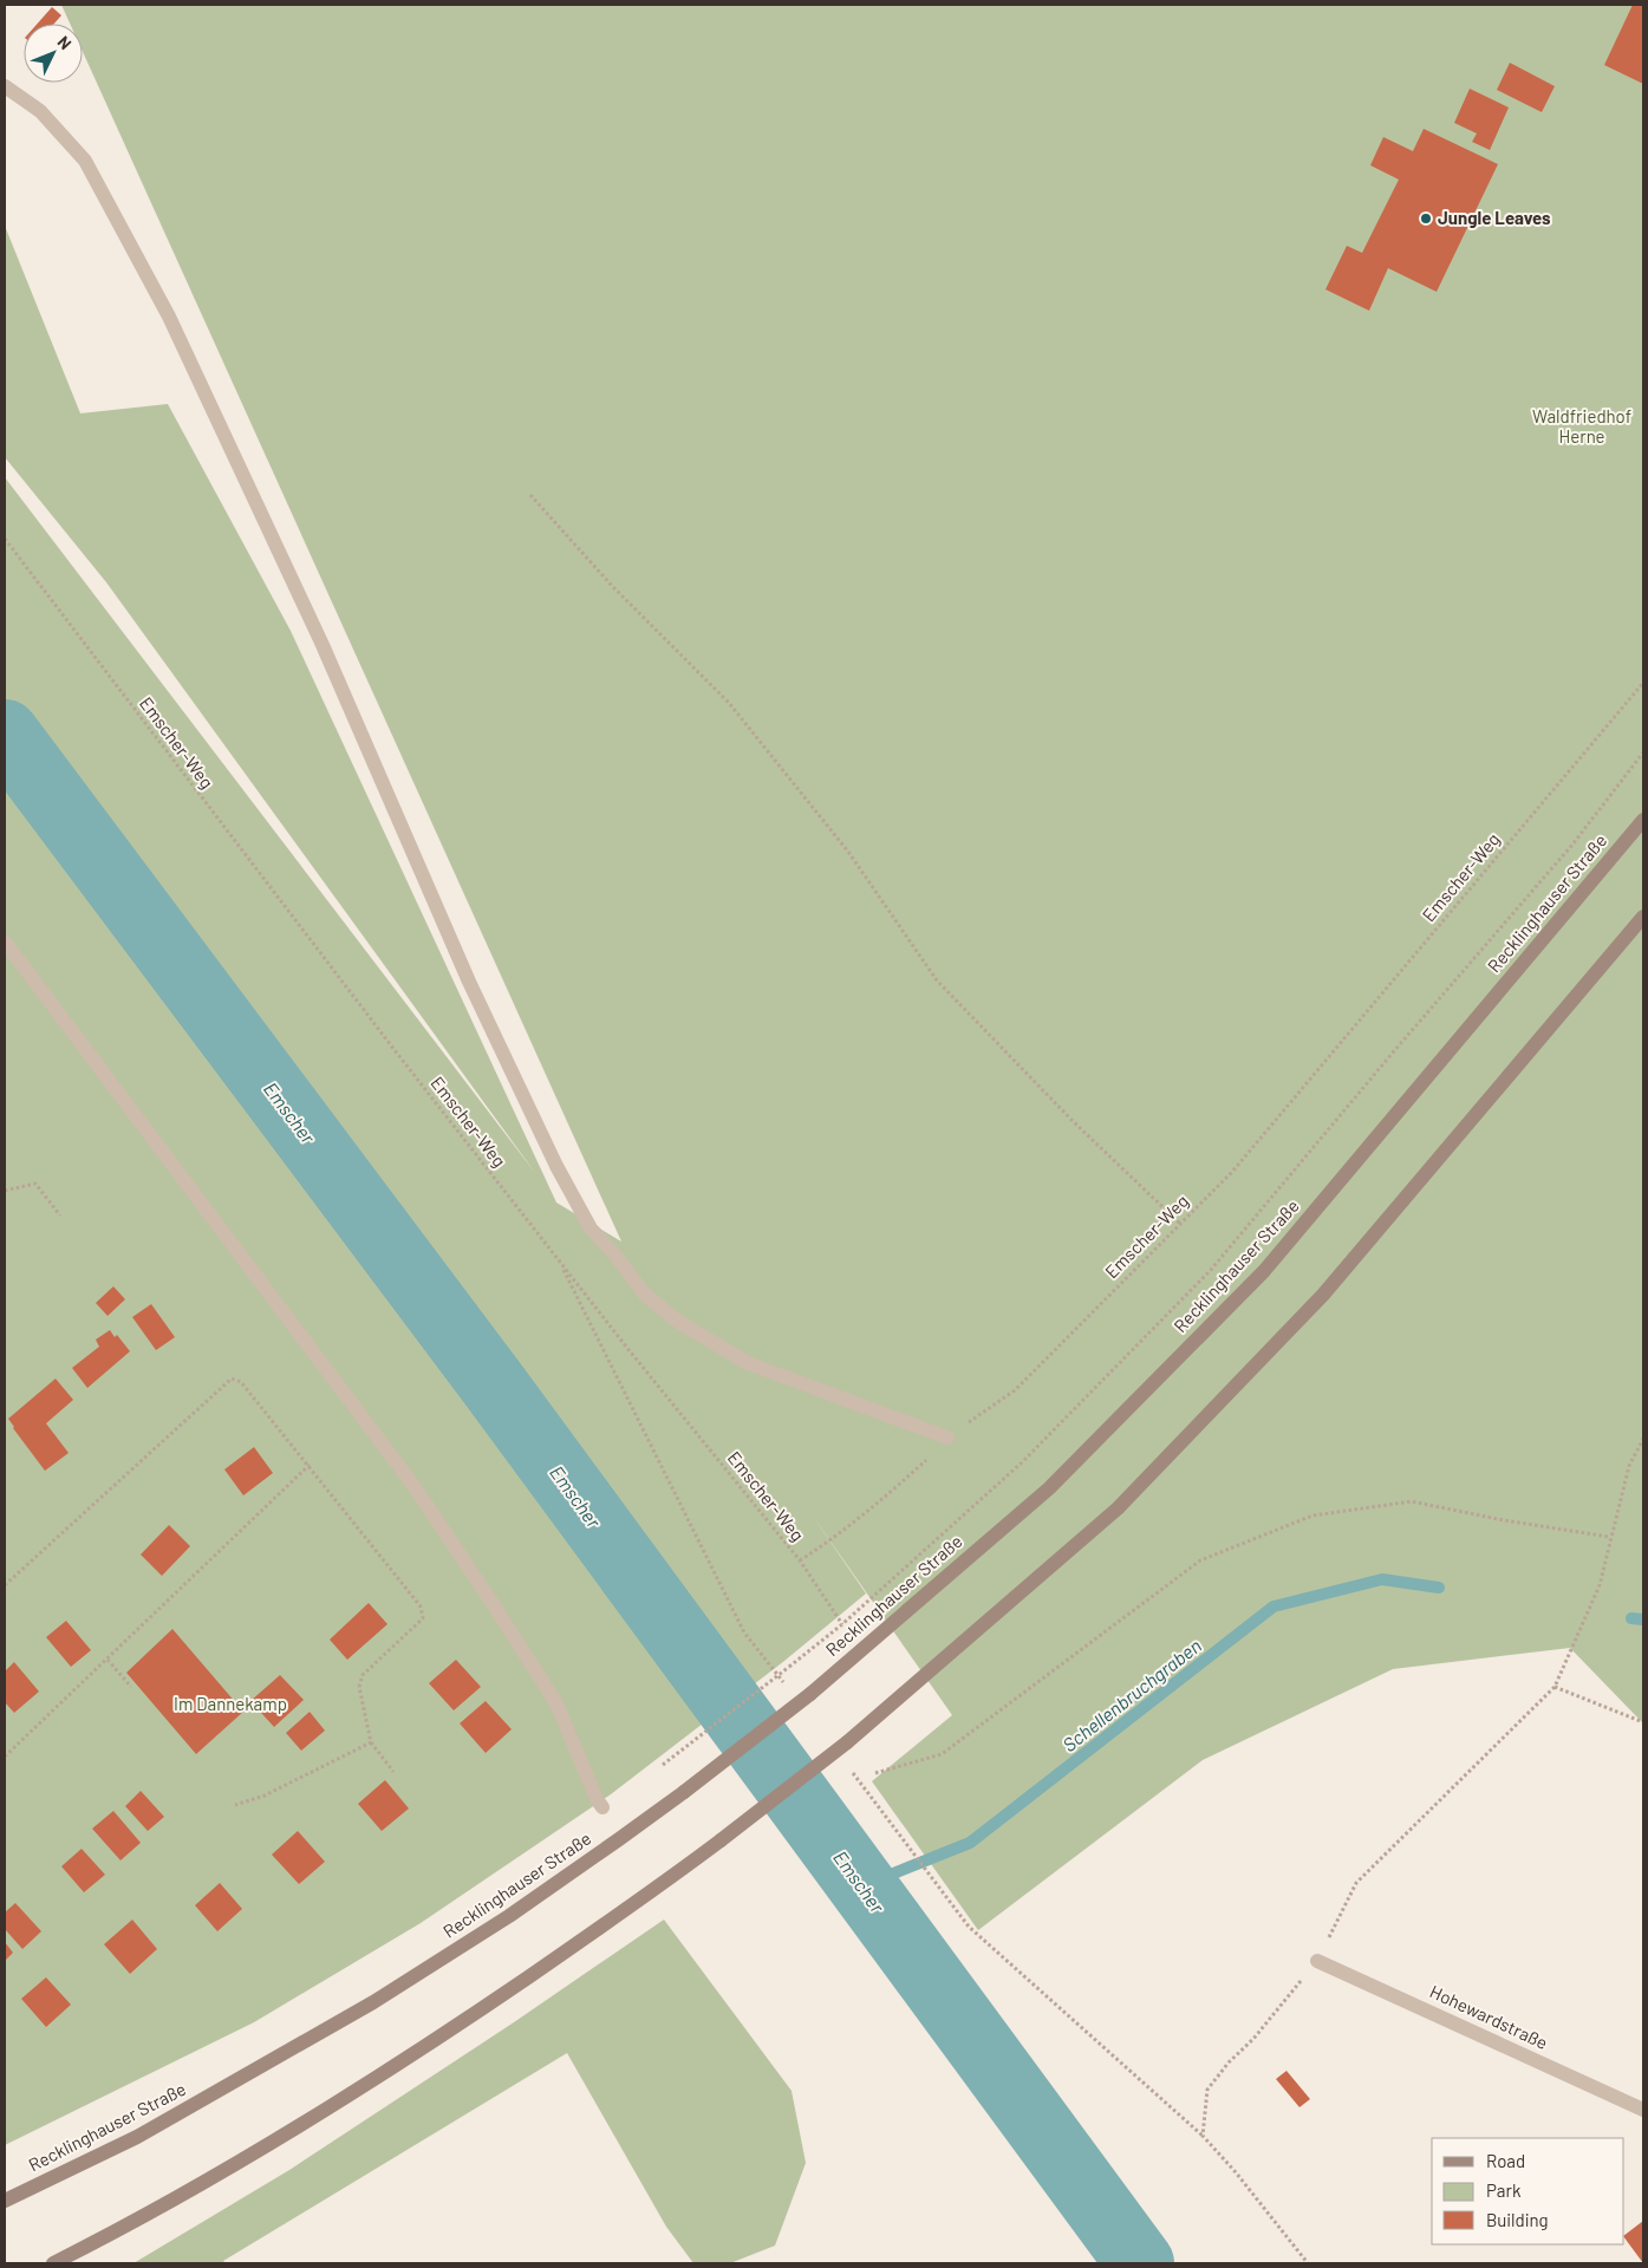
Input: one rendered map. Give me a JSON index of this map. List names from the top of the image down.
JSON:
{
  "streets": {
    "main road": ["Recklinghauser Straße"],
    "street": ["Hohewardstraße"],
    "path": ["Emscher-Weg"]
  },
  "water": ["Emscher", "Schellenbruchgraben"],
  "parks": ["Waldfriedhof Herne", "Im Dannekamp"],
  "places": ["Jungle Leaves"],
  "legend": ["Road", "Park", "Building"],
  "north": "top right"
}
